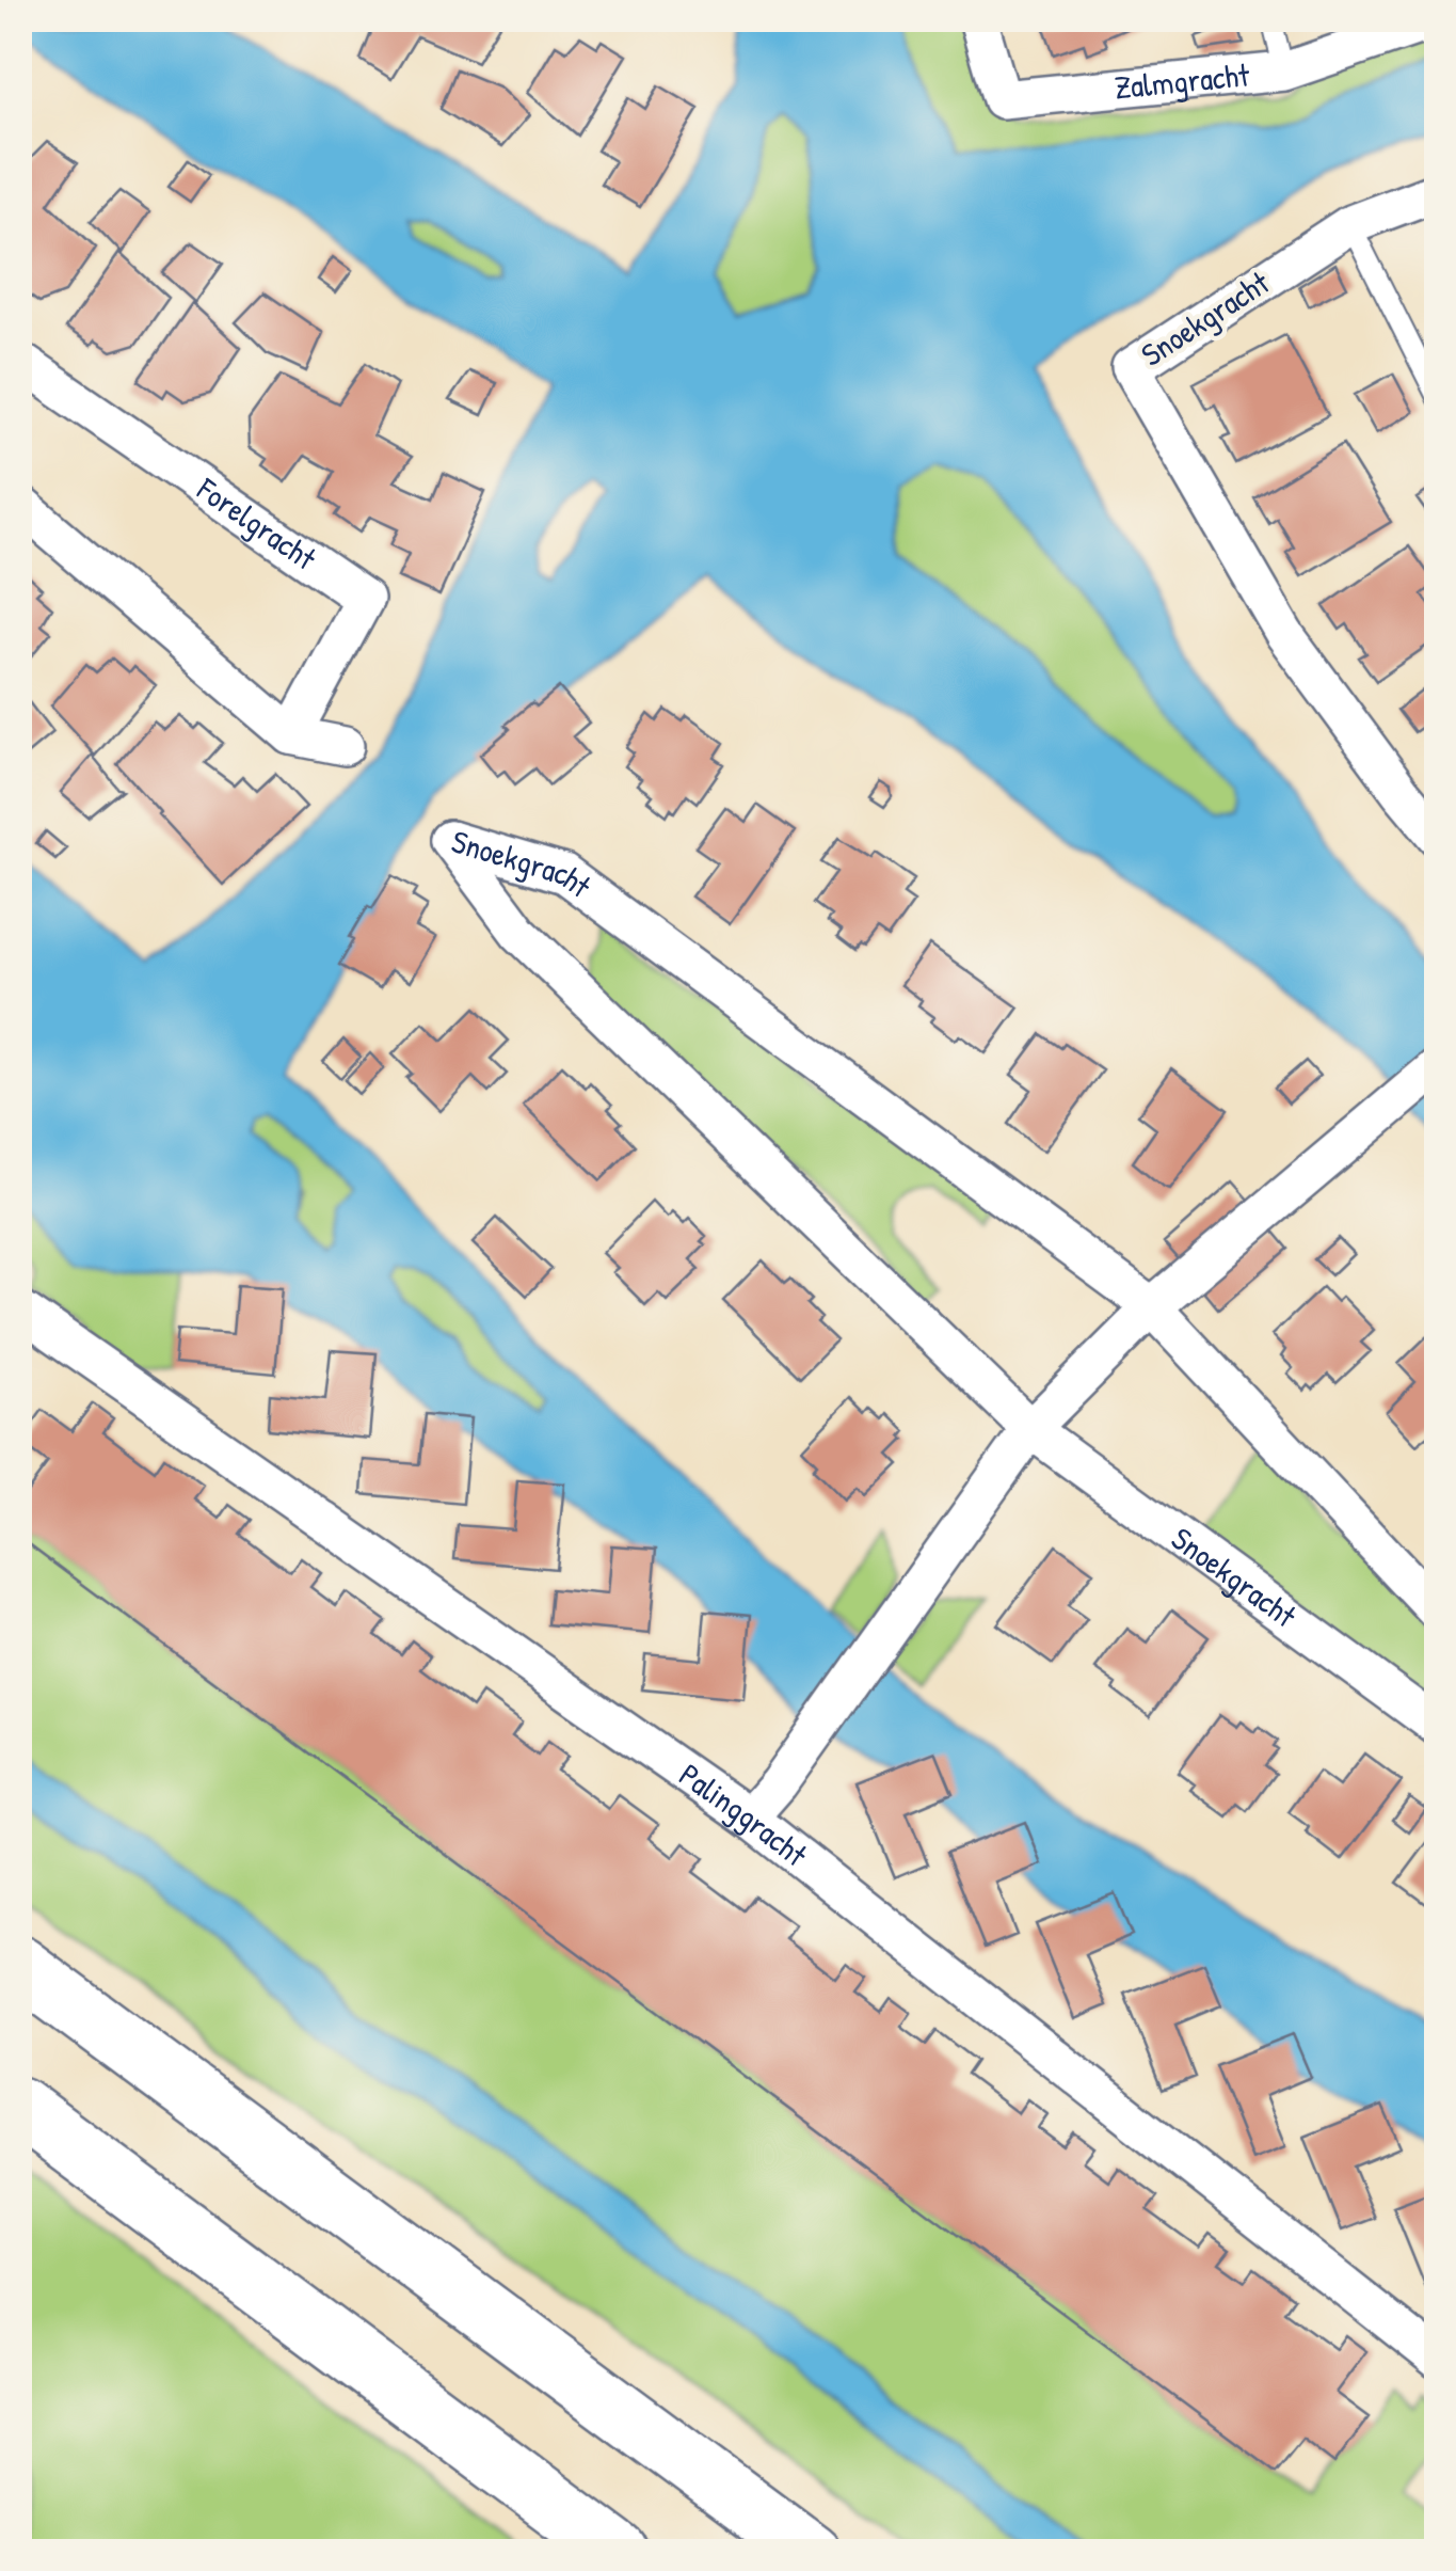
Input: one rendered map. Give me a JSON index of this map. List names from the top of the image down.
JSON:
{
  "streets": {
    "street": [
      "Zalmgracht",
      "Snoekgracht",
      "Forelgracht",
      "Palinggracht"
    ]
  }
}
